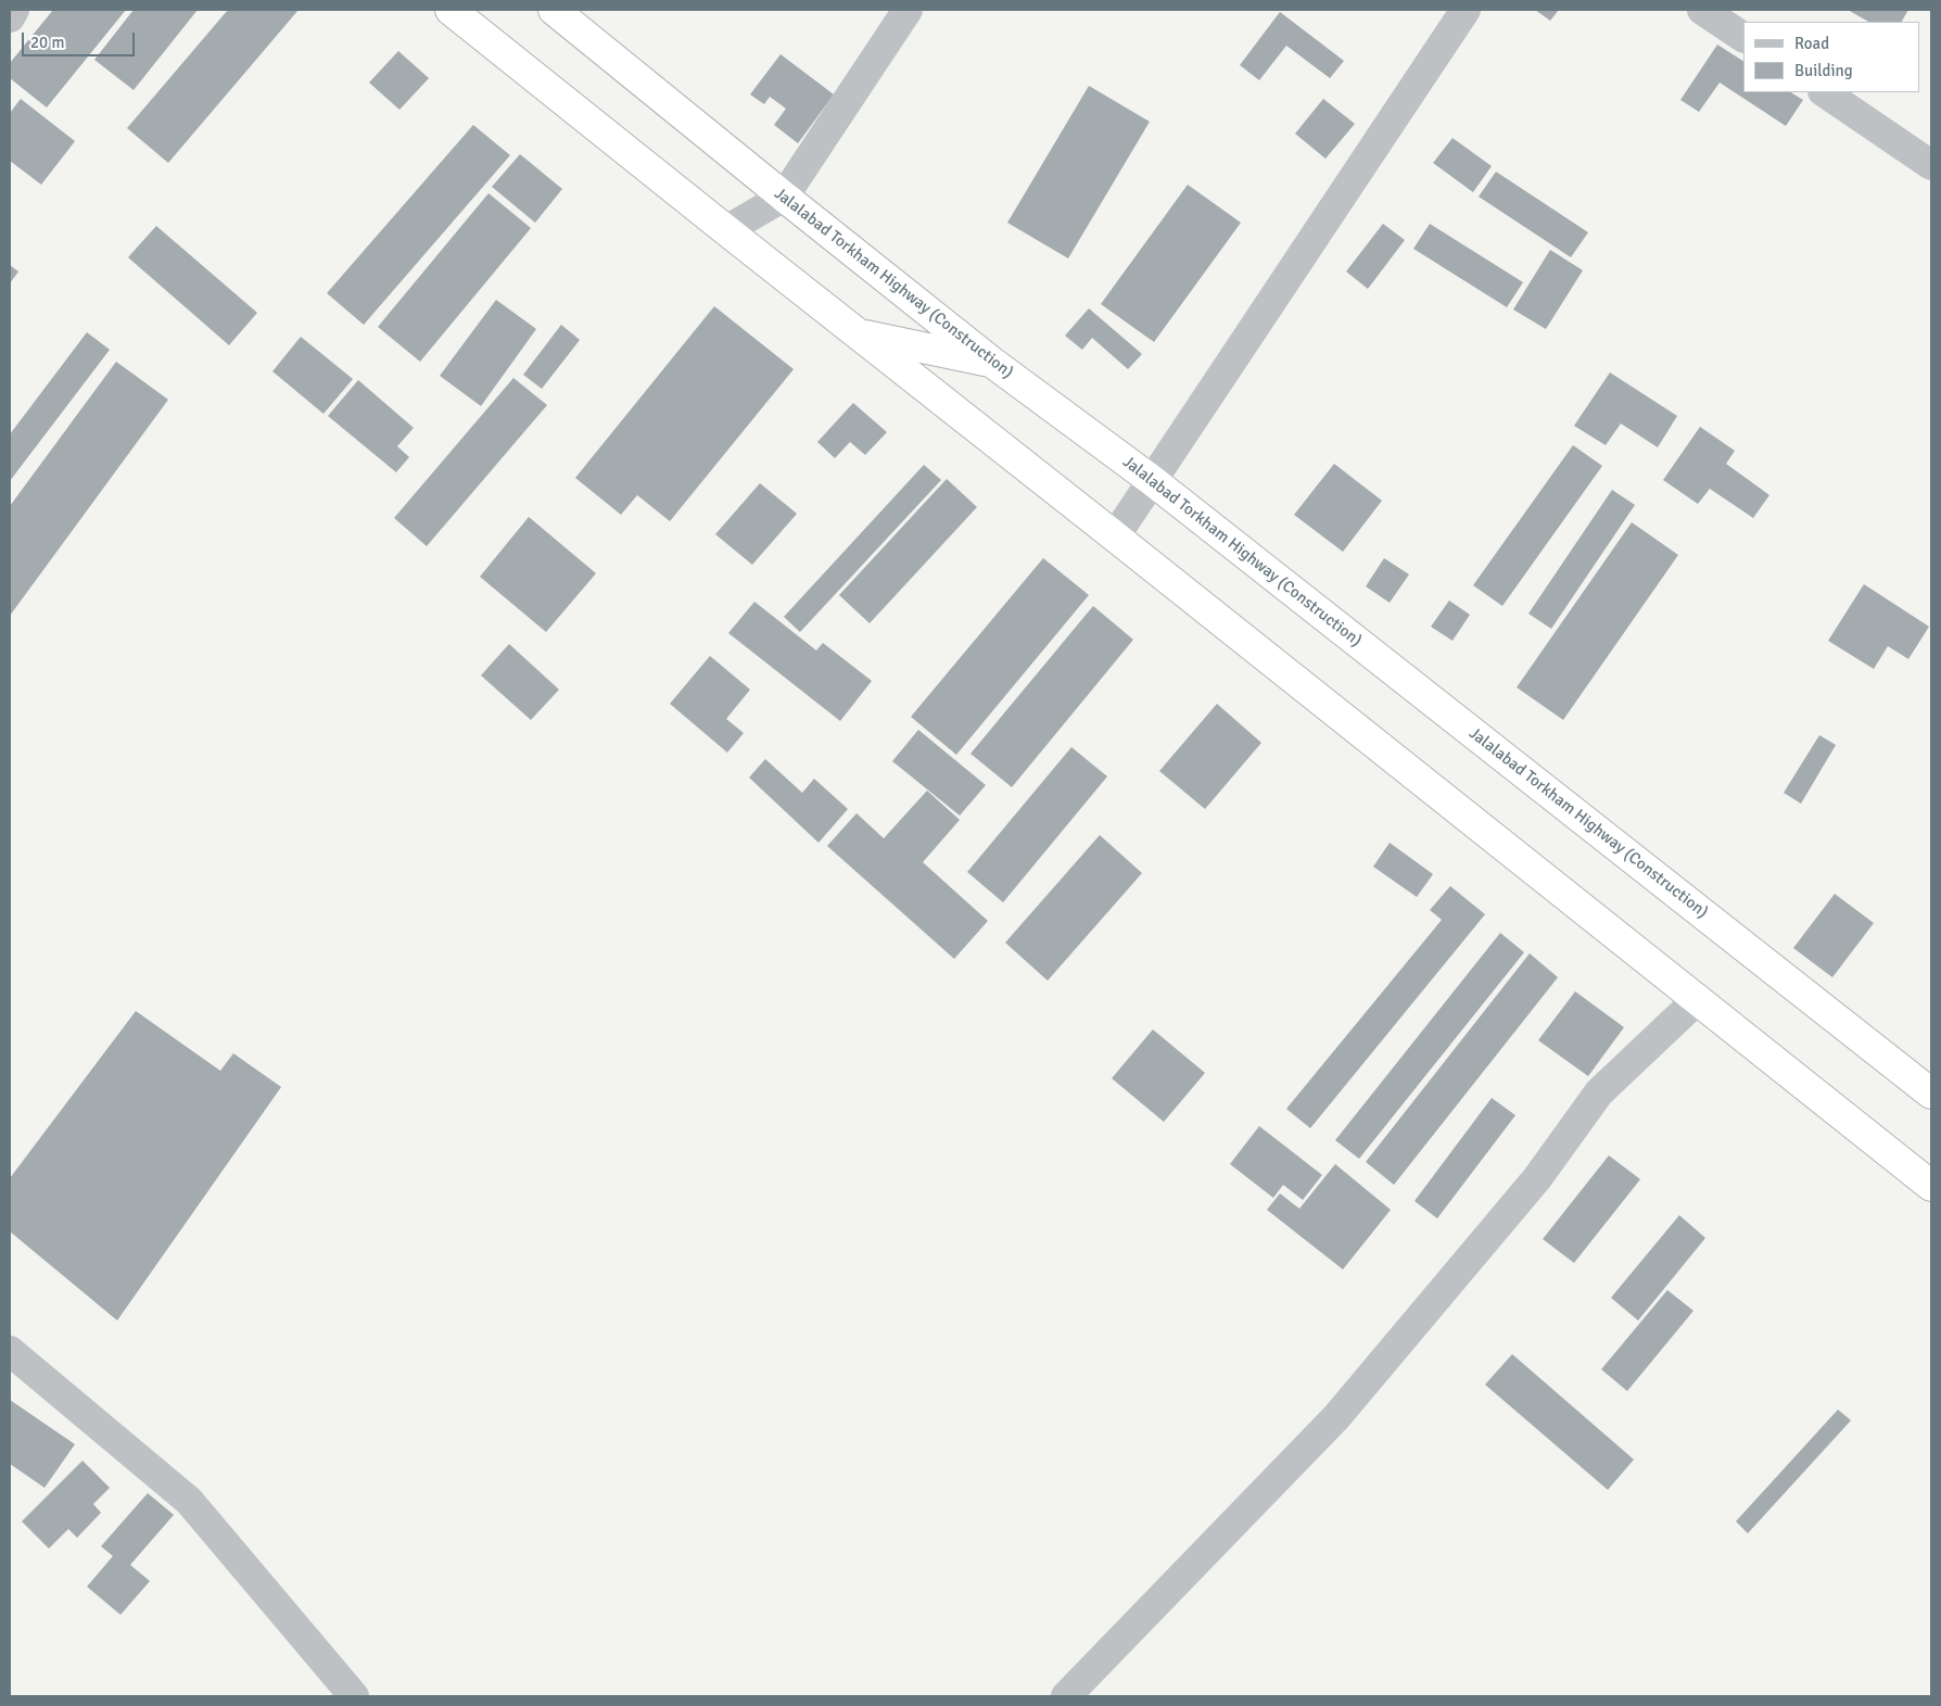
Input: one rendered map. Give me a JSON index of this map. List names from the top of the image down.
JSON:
{
  "streets": {
    "highway": ["Jalalabad Torkham Highway (Construction)"]
  },
  "legend": ["Road", "Building"],
  "scale_bar": "20 m"
}
